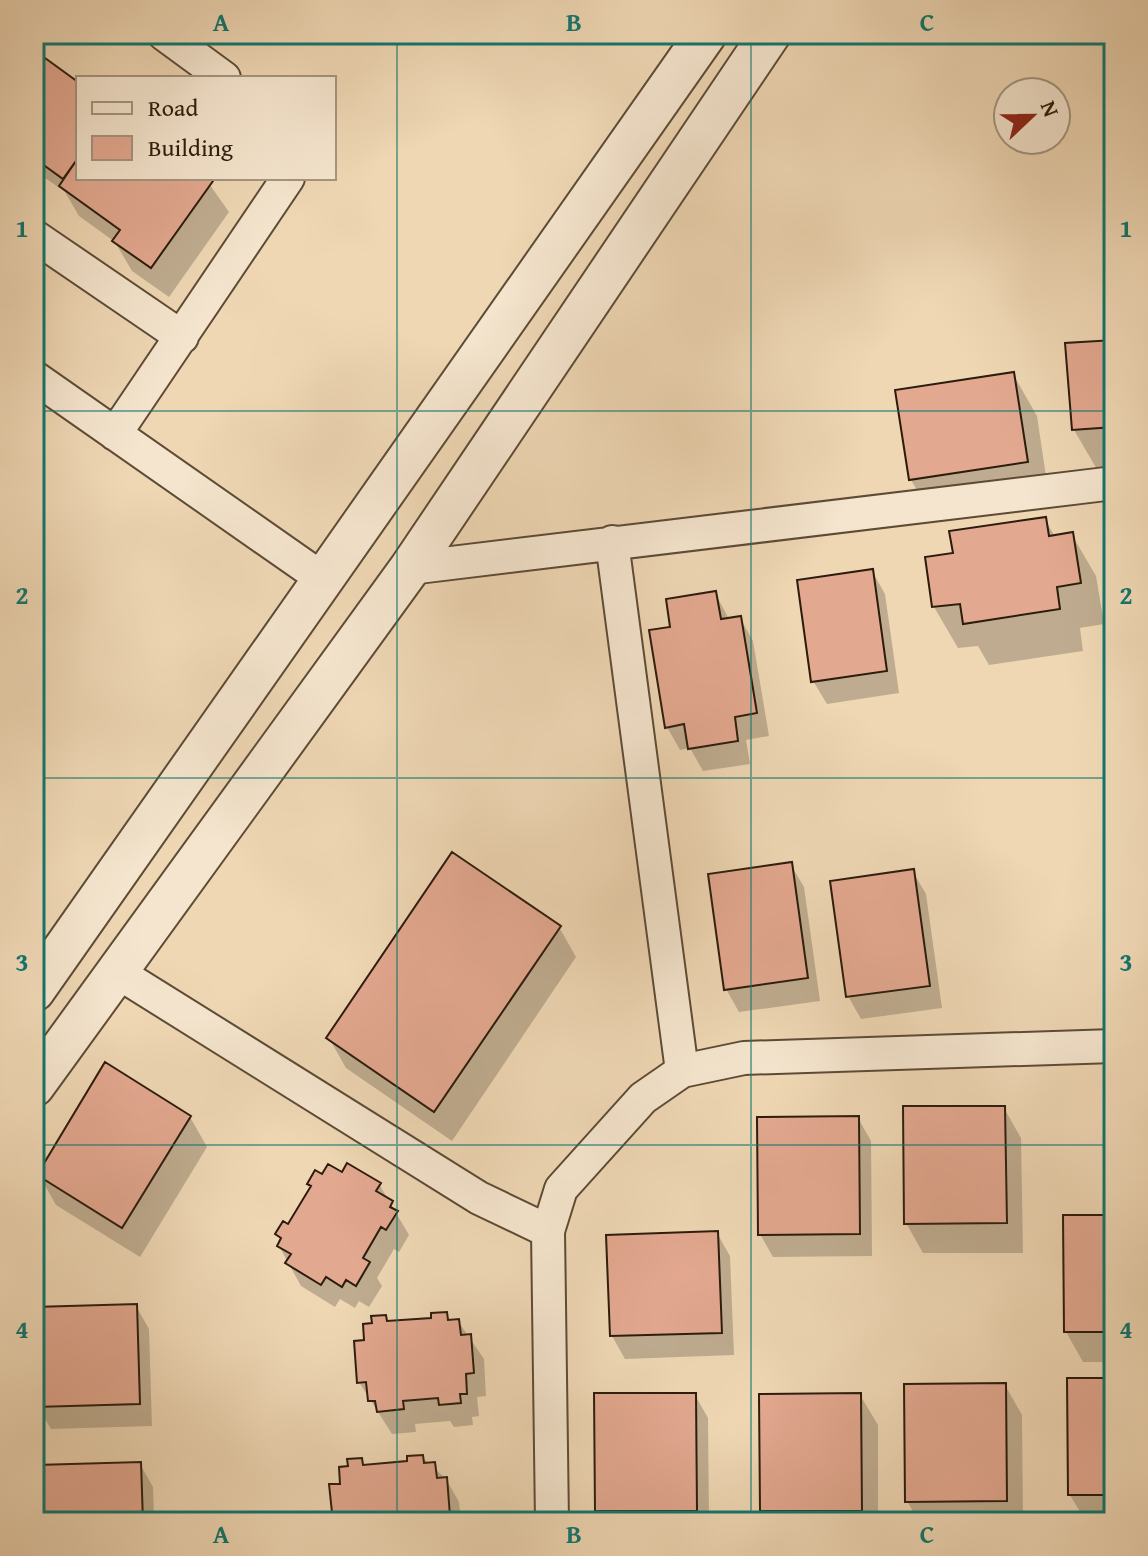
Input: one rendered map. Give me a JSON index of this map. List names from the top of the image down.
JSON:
{
  "legend": ["Road", "Building"],
  "north": "right",
  "grid": {
    "columns": ["A", "B", "C"],
    "rows": [
      "1",
      "2",
      "3",
      "4"
    ]
  }
}
